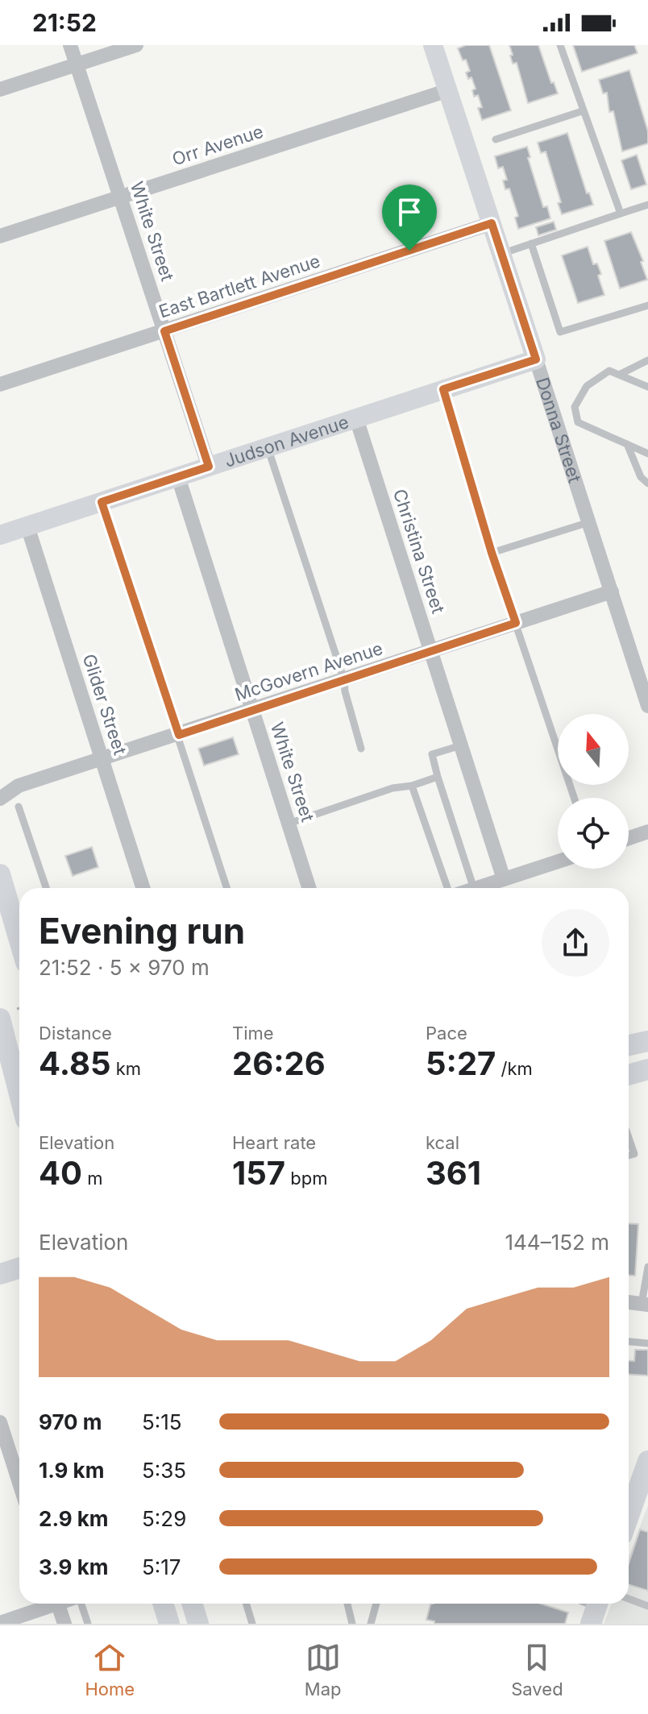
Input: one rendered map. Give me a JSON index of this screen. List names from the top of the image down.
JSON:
{
  "streets": {
    "street": [
      "Orr Avenue",
      "White Street",
      "East Bartlett Avenue",
      "Donna Street",
      "Judson Avenue",
      "Christina Street",
      "McGovern Avenue",
      "Glider Street"
    ]
  },
  "crossings": [
    ["Orr Avenue", "White Street"],
    ["Orr Avenue", "Donna Street"],
    ["White Street", "East Bartlett Avenue"],
    ["White Street", "Judson Avenue"],
    ["White Street", "McGovern Avenue"],
    ["East Bartlett Avenue", "Donna Street"],
    ["Donna Street", "Judson Avenue"],
    ["Donna Street", "McGovern Avenue"],
    ["Judson Avenue", "Christina Street"],
    ["Judson Avenue", "Glider Street"],
    ["Christina Street", "McGovern Avenue"],
    ["McGovern Avenue", "Glider Street"]
  ],
  "north": "top",
  "page": {
    "status": "21:52",
    "heading": ["Evening run", "21:52 · 5 × 970 m"],
    "stats": [
      ["Distance", "4.85 km"],
      ["Time", "26:26"],
      ["Pace", "5:27 /km"],
      ["Elevation", "40 m"],
      ["Heart rate", "157 bpm"],
      ["kcal", "361"]
    ],
    "chart": ["Elevation", "144–152 m"],
    "list": [
      {
        "name": "970 m",
        "note": "5:15"
      },
      {
        "name": "1.9 km",
        "note": "5:35"
      },
      {
        "name": "2.9 km",
        "note": "5:29"
      },
      {
        "name": "3.9 km",
        "note": "5:17"
      }
    ],
    "tabs": ["Home", "Map", "Saved"]
  }
}
